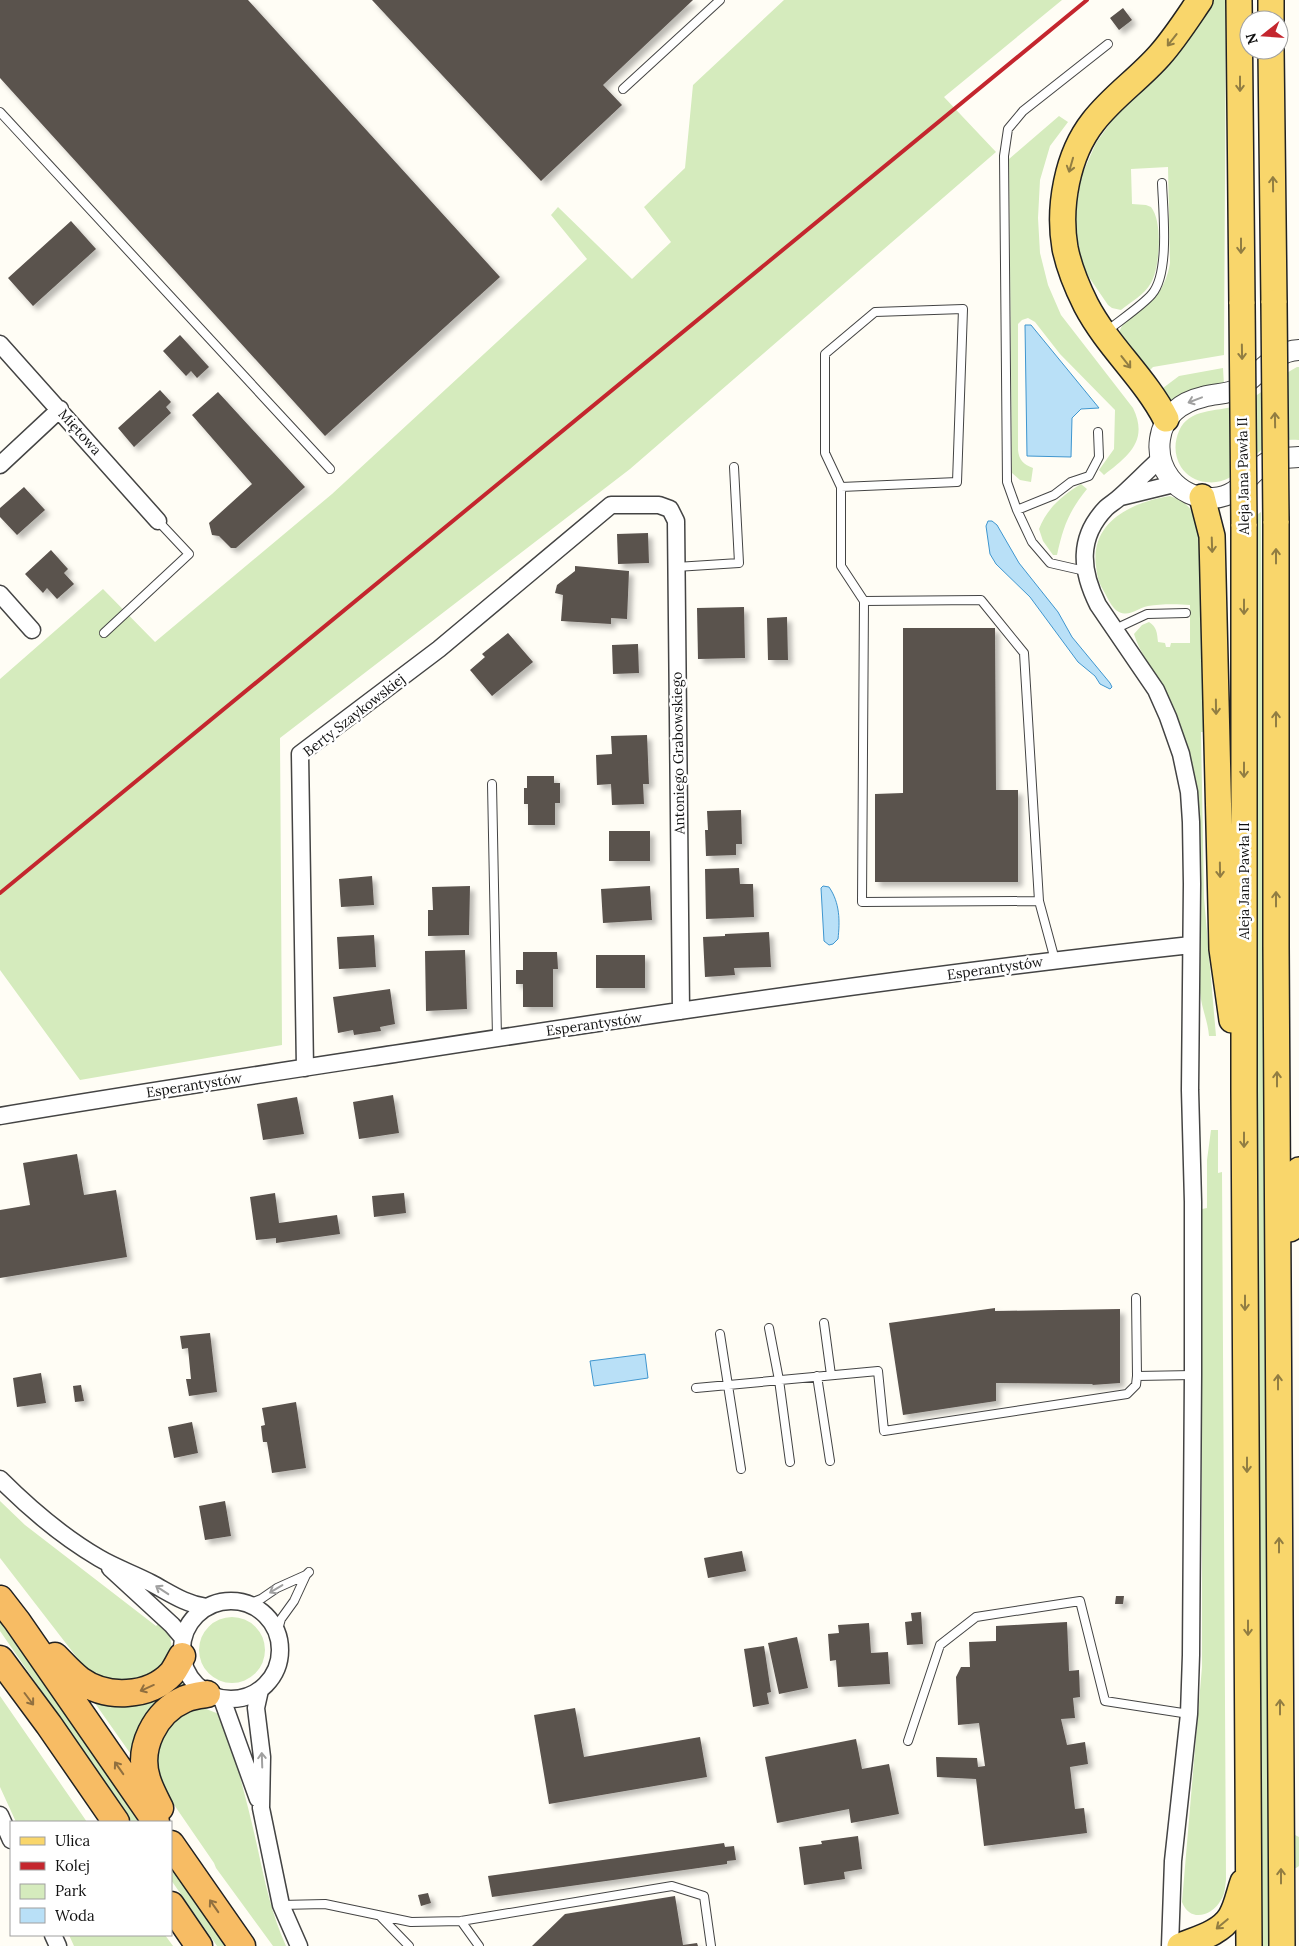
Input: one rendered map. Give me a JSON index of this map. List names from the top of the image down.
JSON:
{
  "streets": {
    "main road": ["Aleja Jana Pawła II"],
    "street": [
      "Miętowa",
      "Berty Szaykowskiej",
      "Antoniego Grabowskiego",
      "Esperantystów"
    ]
  },
  "crossings": [
    ["Berty Szaykowskiej", "Antoniego Grabowskiego"],
    ["Berty Szaykowskiej", "Esperantystów"],
    ["Antoniego Grabowskiego", "Esperantystów"]
  ],
  "legend": [
    "Ulica",
    "Kolej",
    "Park",
    "Woda"
  ],
  "north": "left"
}
